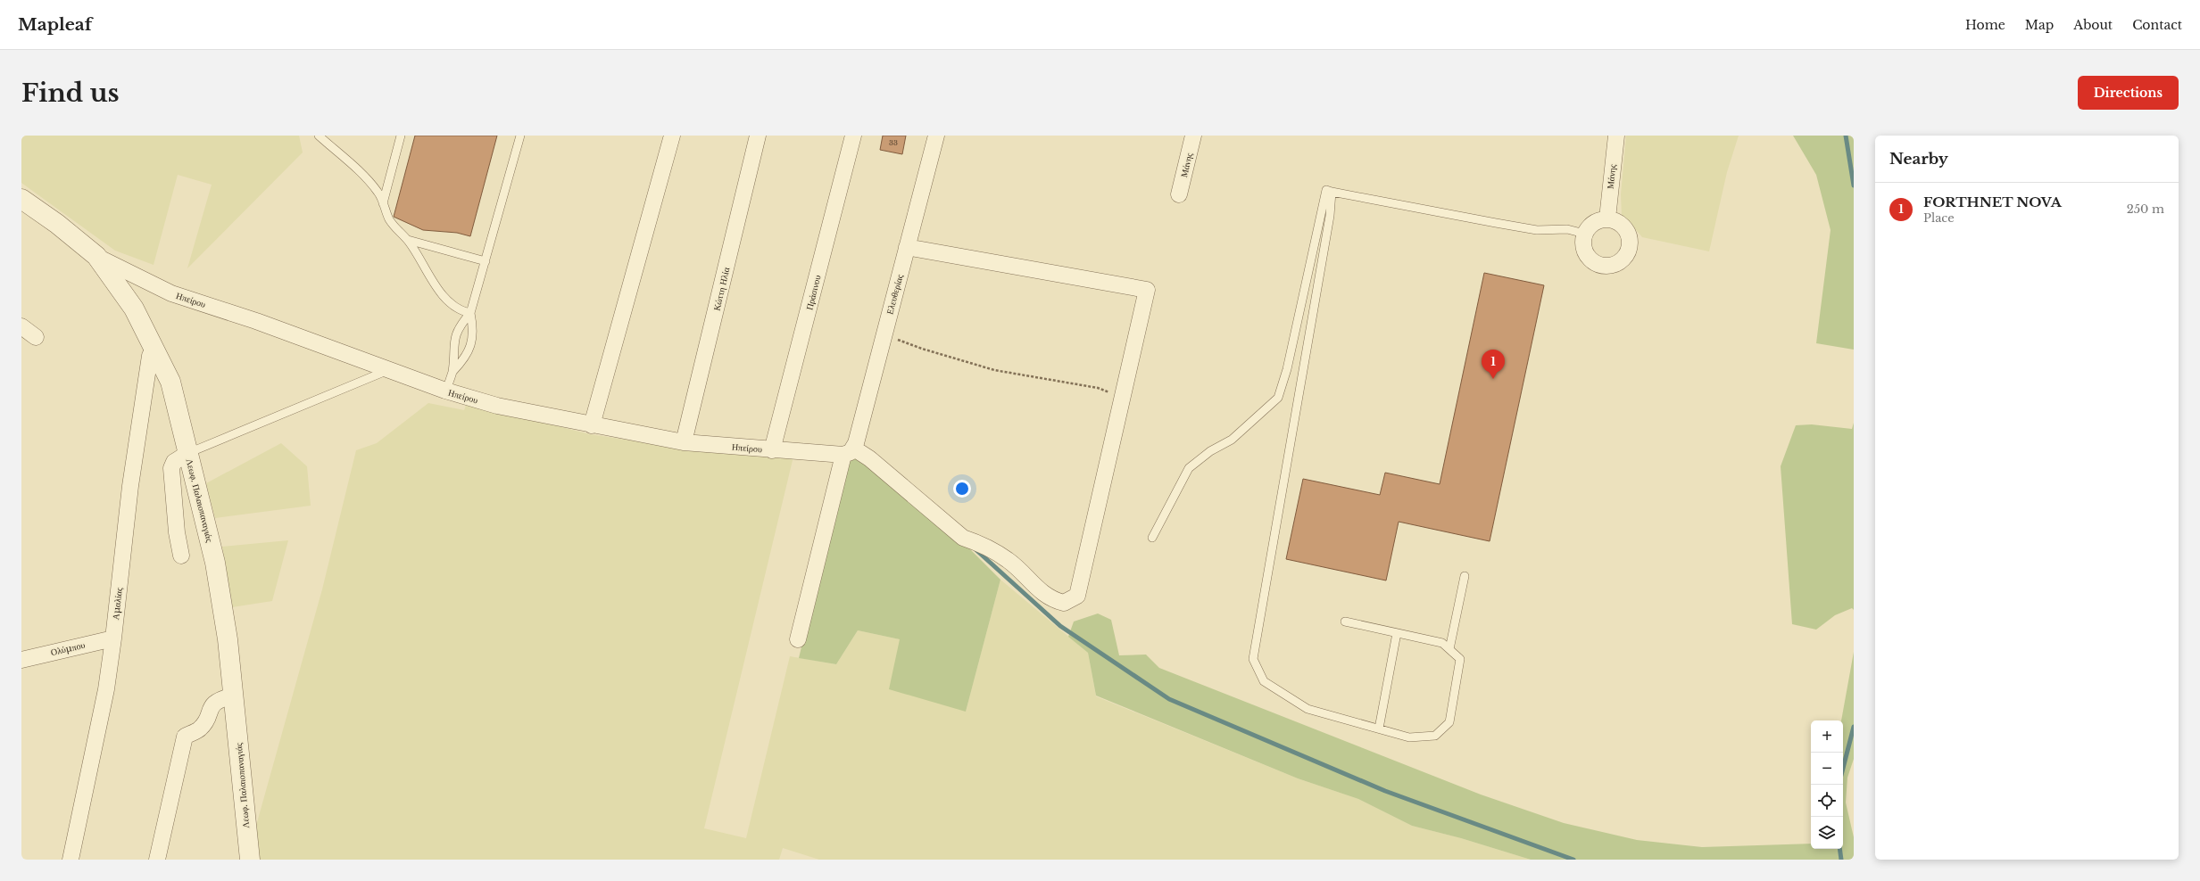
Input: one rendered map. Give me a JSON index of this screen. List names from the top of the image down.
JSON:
{
  "streets": {
    "street": [
      "Μάνης",
      "Κώττη Ηλία",
      "Πράσινου",
      "Ελευθερίας",
      "Ηπείρου",
      "Λεωφ. Παλαιοπαναγιάς",
      "Αμαλίας",
      "Ολύμπου"
    ]
  },
  "crossings": [
    ["Κώττη Ηλία", "Ηπείρου"],
    ["Πράσινου", "Ηπείρου"],
    ["Ελευθερίας", "Ηπείρου"],
    ["Ηπείρου", "Λεωφ. Παλαιοπαναγιάς"],
    ["Λεωφ. Παλαιοπαναγιάς", "Αμαλίας"],
    ["Αμαλίας", "Ολύμπου"]
  ],
  "house_numbers": ["33"],
  "page": {
    "header": "Mapleaf",
    "nav": [
      "Home",
      "Map",
      "About",
      "Contact"
    ],
    "buttons": "Directions",
    "title": "Find us",
    "heading": "Nearby",
    "list": [
      {
        "mark": "1",
        "name": "FORTHNET NOVA",
        "note": "Place",
        "value": "250 m"
      }
    ],
    "pins": "1",
    "map_buttons": ["+", "−"]
  }
}
